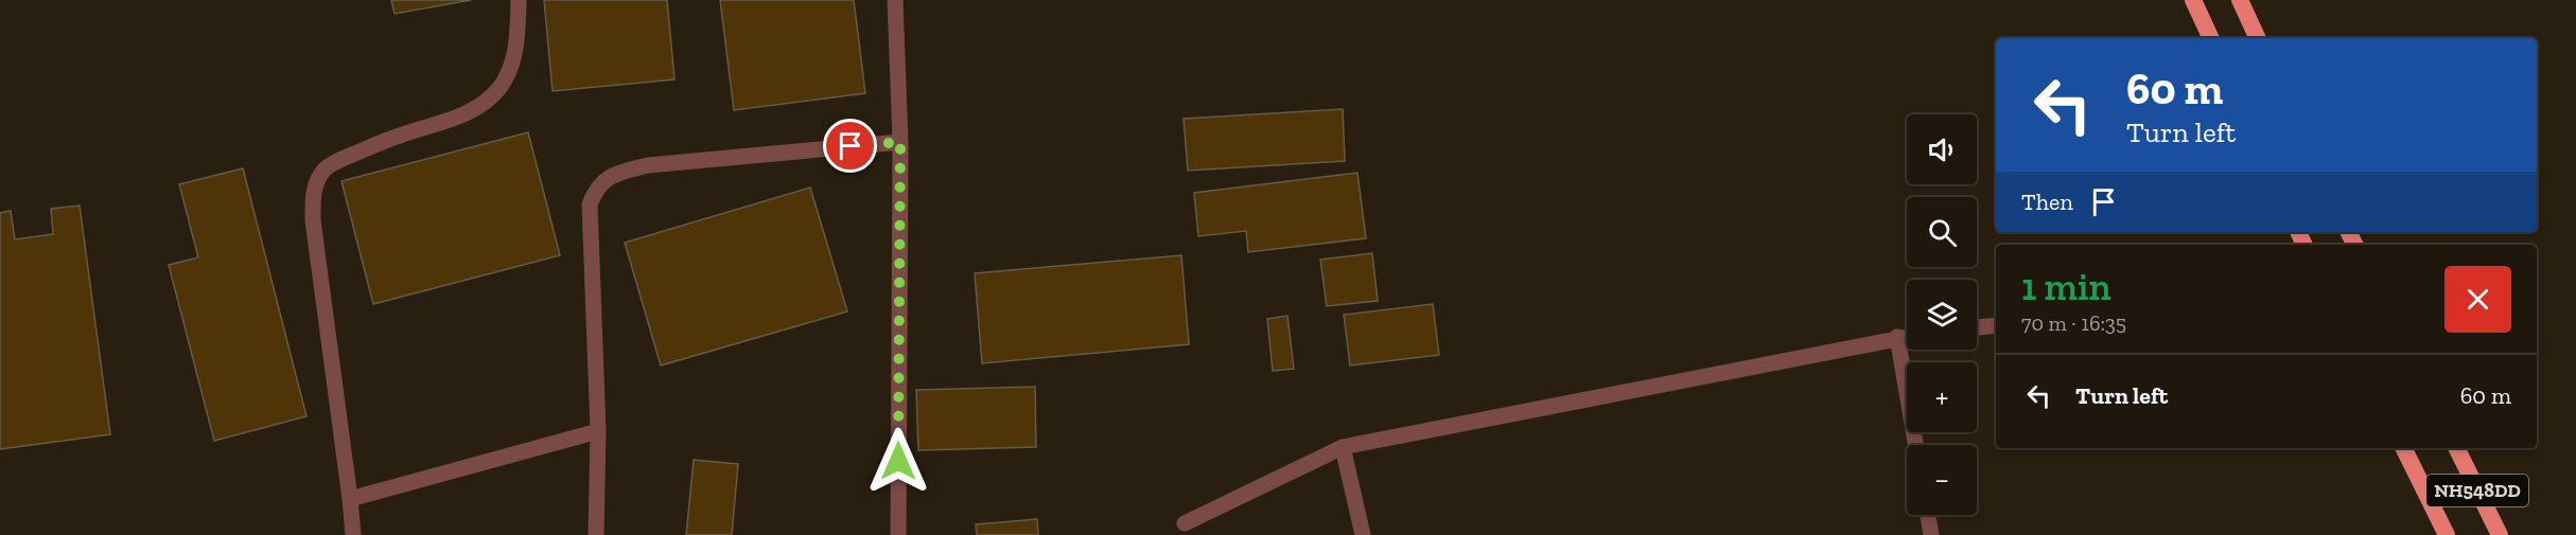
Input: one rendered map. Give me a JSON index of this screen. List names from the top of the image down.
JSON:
{
  "streets": {
    "highway": ["NH548DD"]
  },
  "page": {
    "turn": ["60 m", "Turn left"],
    "map_buttons": ["+", "−"],
    "then": "Then",
    "heading": ["1 min", "70 m · 16:35"],
    "list": [
      {
        "name": "Turn left",
        "value": "60 m"
      }
    ]
  }
}
